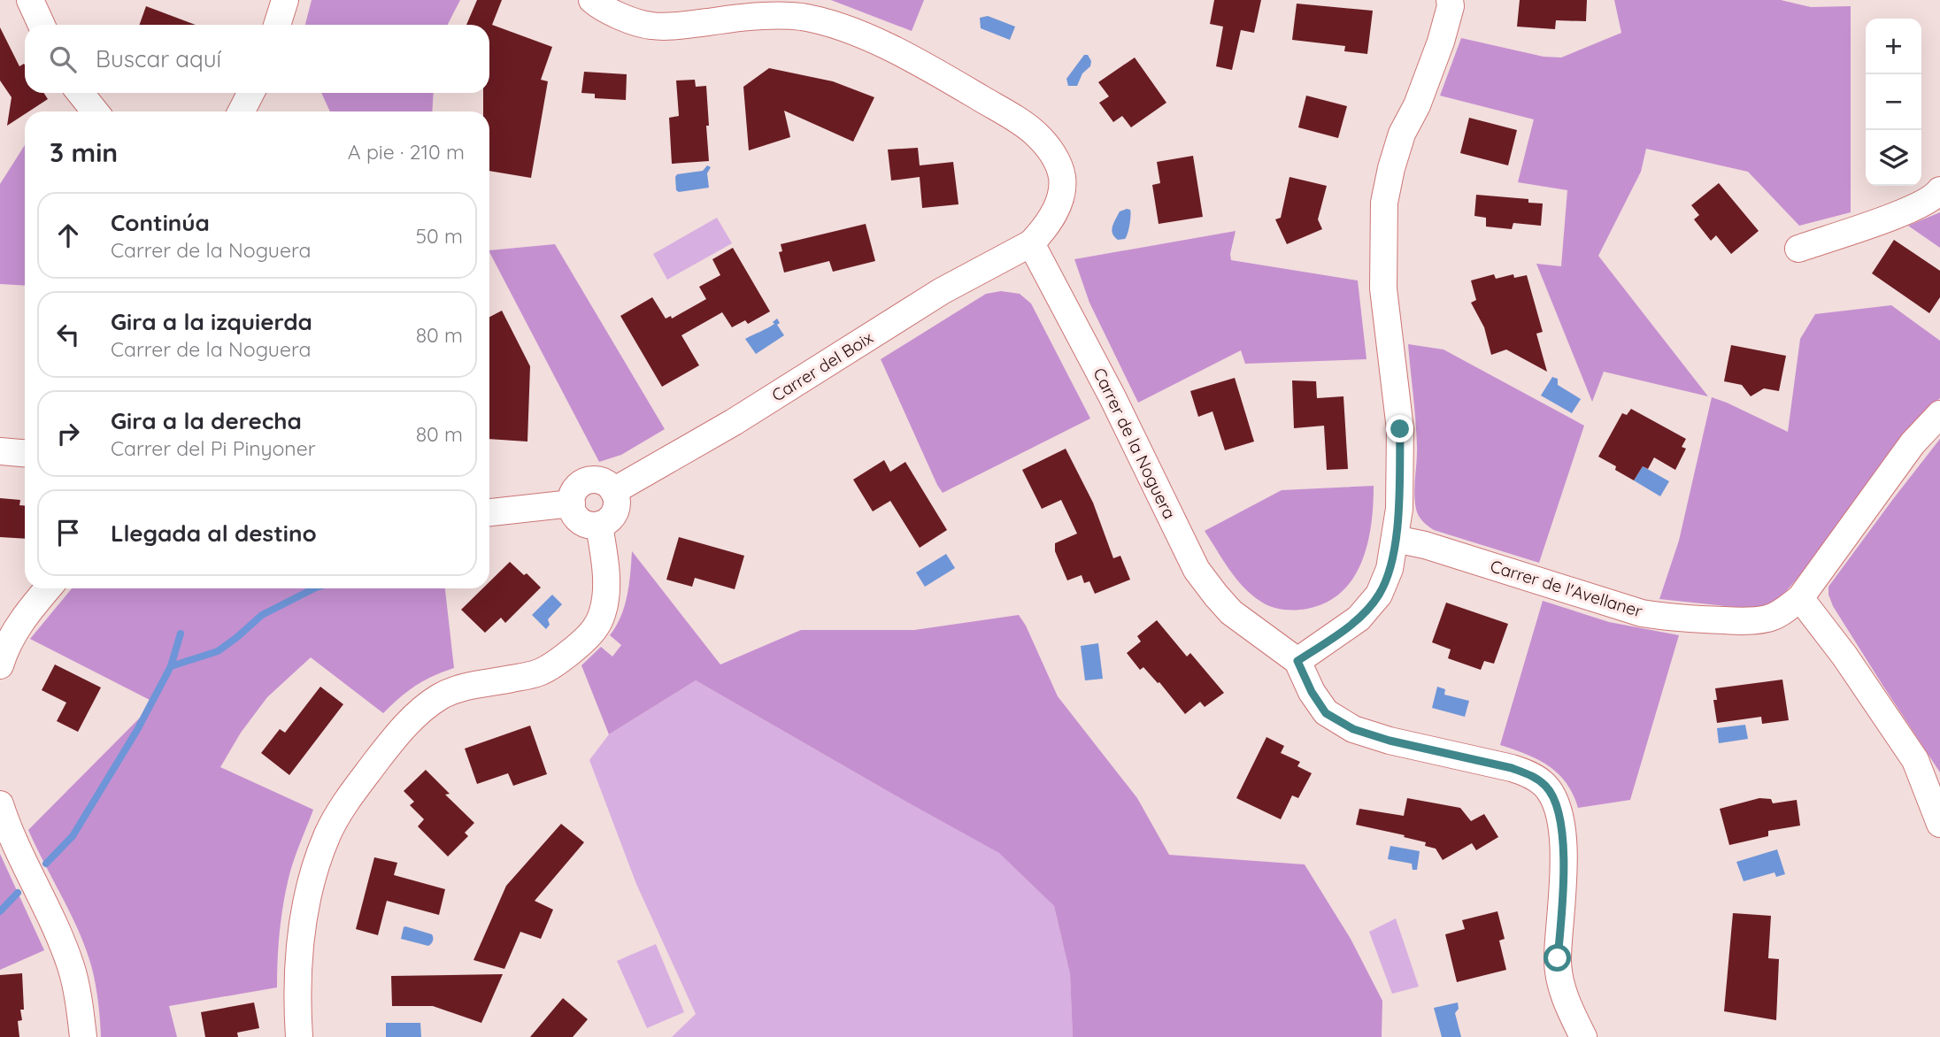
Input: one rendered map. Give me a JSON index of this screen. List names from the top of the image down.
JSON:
{
  "streets": {
    "street": ["Carrer del Boix", "Carrer de la Noguera", "Carrer de l'Avellaner"]
  },
  "crossings": [
    ["Carrer del Boix", "Carrer de la Noguera"]
  ],
  "page": {
    "map_buttons": ["+", "−"],
    "search": "Buscar aquí",
    "heading": ["3 min", "A pie · 210 m"],
    "list": [
      ["Continúa", "Carrer de la Noguera", "50 m"],
      ["Gira a la izquierda", "Carrer de la Noguera", "80 m"],
      ["Gira a la derecha", "Carrer del Pi Pinyoner", "80 m"],
      "Llegada al destino"
    ]
  }
}
